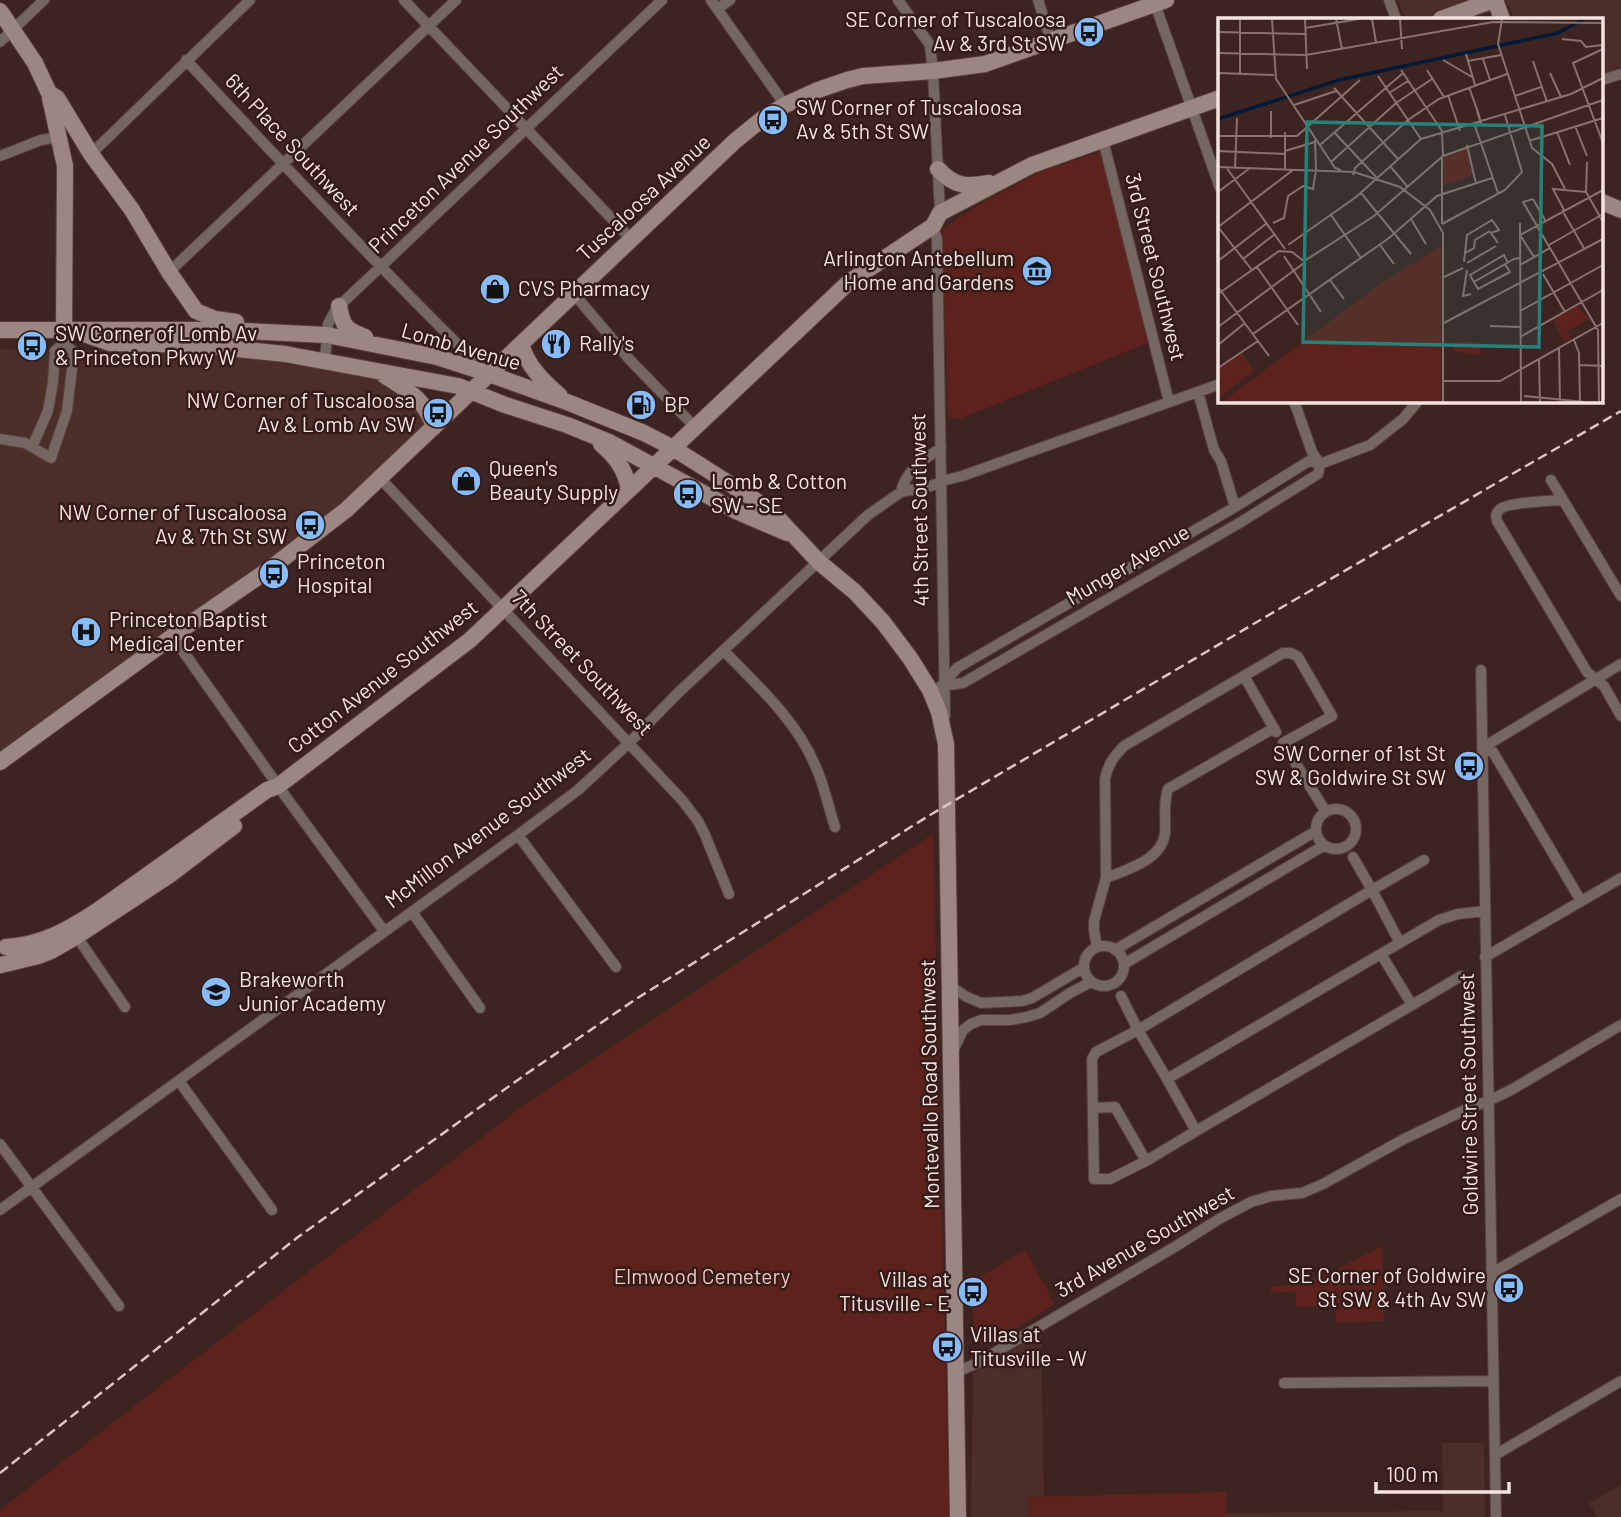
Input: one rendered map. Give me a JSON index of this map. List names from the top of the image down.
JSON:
{
  "streets": {
    "main road": [
      "Tuscaloosa Avenue",
      "Lomb Avenue",
      "Cotton Avenue Southwest",
      "Montevallo Road Southwest"
    ],
    "street": [
      "6th Place Southwest",
      "Princeton Avenue Southwest",
      "3rd Street Southwest",
      "4th Street Southwest",
      "Munger Avenue",
      "7th Street Southwest",
      "McMillon Avenue Southwest",
      "Goldwire Street Southwest",
      "3rd Avenue Southwest"
    ]
  },
  "crossings": [
    ["6th Place Southwest", "Princeton Avenue Southwest"],
    ["6th Place Southwest", "Tuscaloosa Avenue"],
    ["6th Place Southwest", "Lomb Avenue"],
    ["Princeton Avenue Southwest", "Lomb Avenue"],
    ["Tuscaloosa Avenue", "Lomb Avenue"],
    ["Tuscaloosa Avenue", "4th Street Southwest"],
    ["Tuscaloosa Avenue", "7th Street Southwest"],
    ["3rd Street Southwest", "Cotton Avenue Southwest"],
    ["3rd Street Southwest", "McMillon Avenue Southwest"],
    ["Lomb Avenue", "4th Street Southwest"],
    ["Lomb Avenue", "Munger Avenue"],
    ["Lomb Avenue", "Cotton Avenue Southwest"],
    ["Lomb Avenue", "McMillon Avenue Southwest"],
    ["Lomb Avenue", "Montevallo Road Southwest"],
    ["4th Street Southwest", "Munger Avenue"],
    ["4th Street Southwest", "Cotton Avenue Southwest"],
    ["4th Street Southwest", "McMillon Avenue Southwest"],
    ["7th Street Southwest", "Cotton Avenue Southwest"],
    ["7th Street Southwest", "McMillon Avenue Southwest"],
    ["Montevallo Road Southwest", "3rd Avenue Southwest"],
    ["Goldwire Street Southwest", "3rd Avenue Southwest"]
  ],
  "parks": ["Elmwood Cemetery"],
  "places": {
    "bus stop": [
      "SE Corner of Tuscaloosa Av & 3rd St SW",
      "SW Corner of Tuscaloosa Av & 5th St SW",
      "SW Corner of Lomb Av & Princeton Pkwy W",
      "NW Corner of Tuscaloosa Av & Lomb Av SW",
      "Lomb & Cotton SW - SE",
      "NW Corner of Tuscaloosa Av & 7th St SW",
      "Princeton Hospital",
      "SW Corner of 1st St SW & Goldwire St SW",
      "SE Corner of Goldwire St SW & 4th Av SW",
      "Villas at Titusville - E",
      "Villas at Titusville - W"
    ],
    "museum": ["Arlington Antebellum Home and Gardens"],
    "shop": ["CVS Pharmacy", "Queen's Beauty Supply"],
    "restaurant": ["Rally's"],
    "fuel station": ["BP"],
    "hospital": ["Princeton Baptist Medical Center"],
    "school or university": ["Brakeworth Junior Academy"]
  },
  "scale_bar": "100 m"
}
